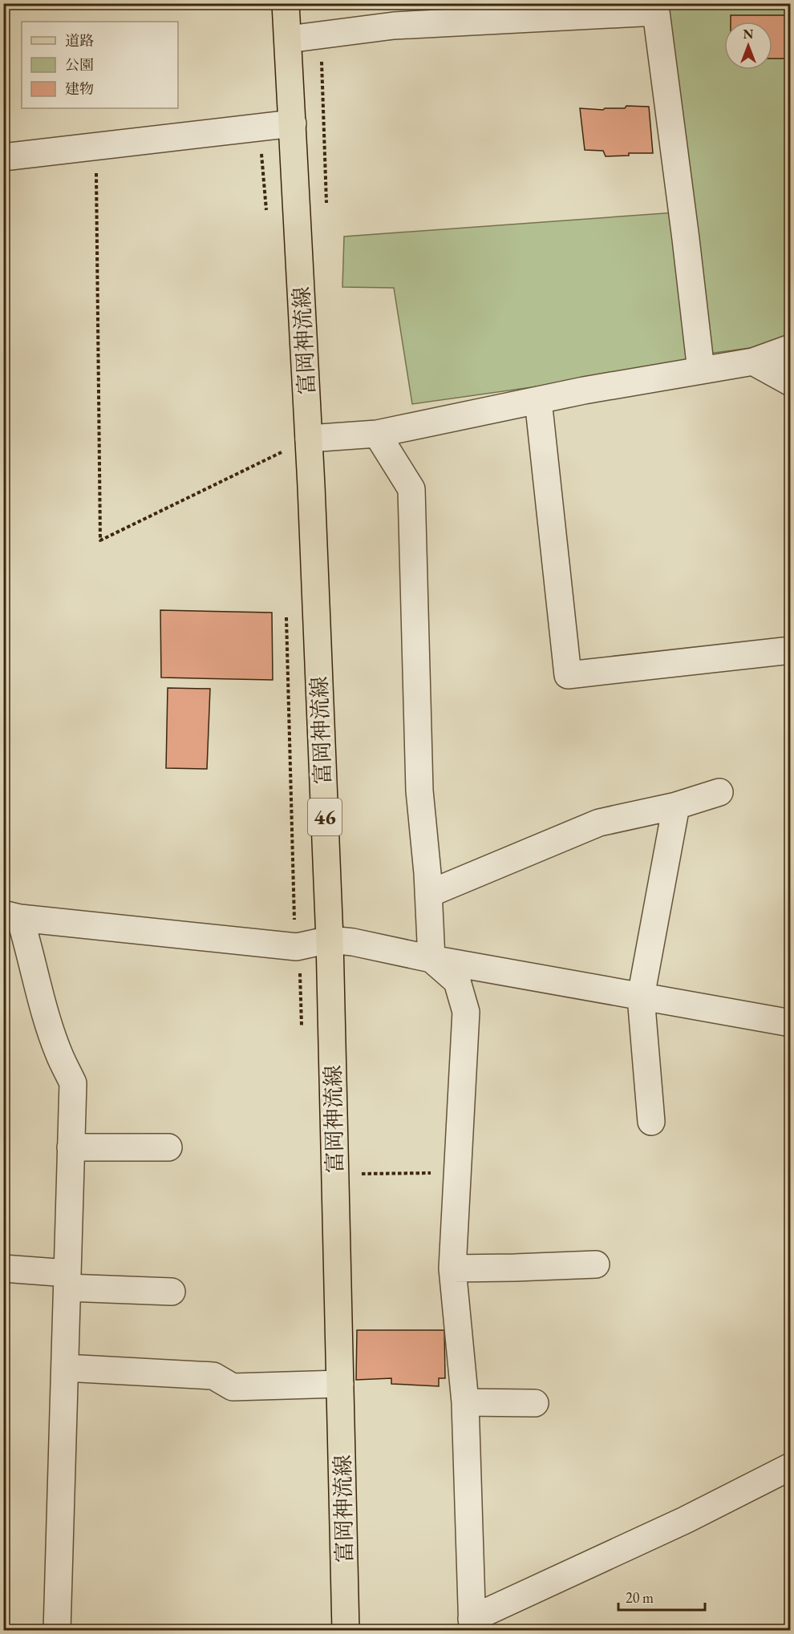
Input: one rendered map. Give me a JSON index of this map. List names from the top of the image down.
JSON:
{
  "streets": {
    "main road": ["富岡神流線", "46"]
  },
  "legend": ["道路", "公園", "建物"],
  "scale_bar": "20 m",
  "north": "top"
}
